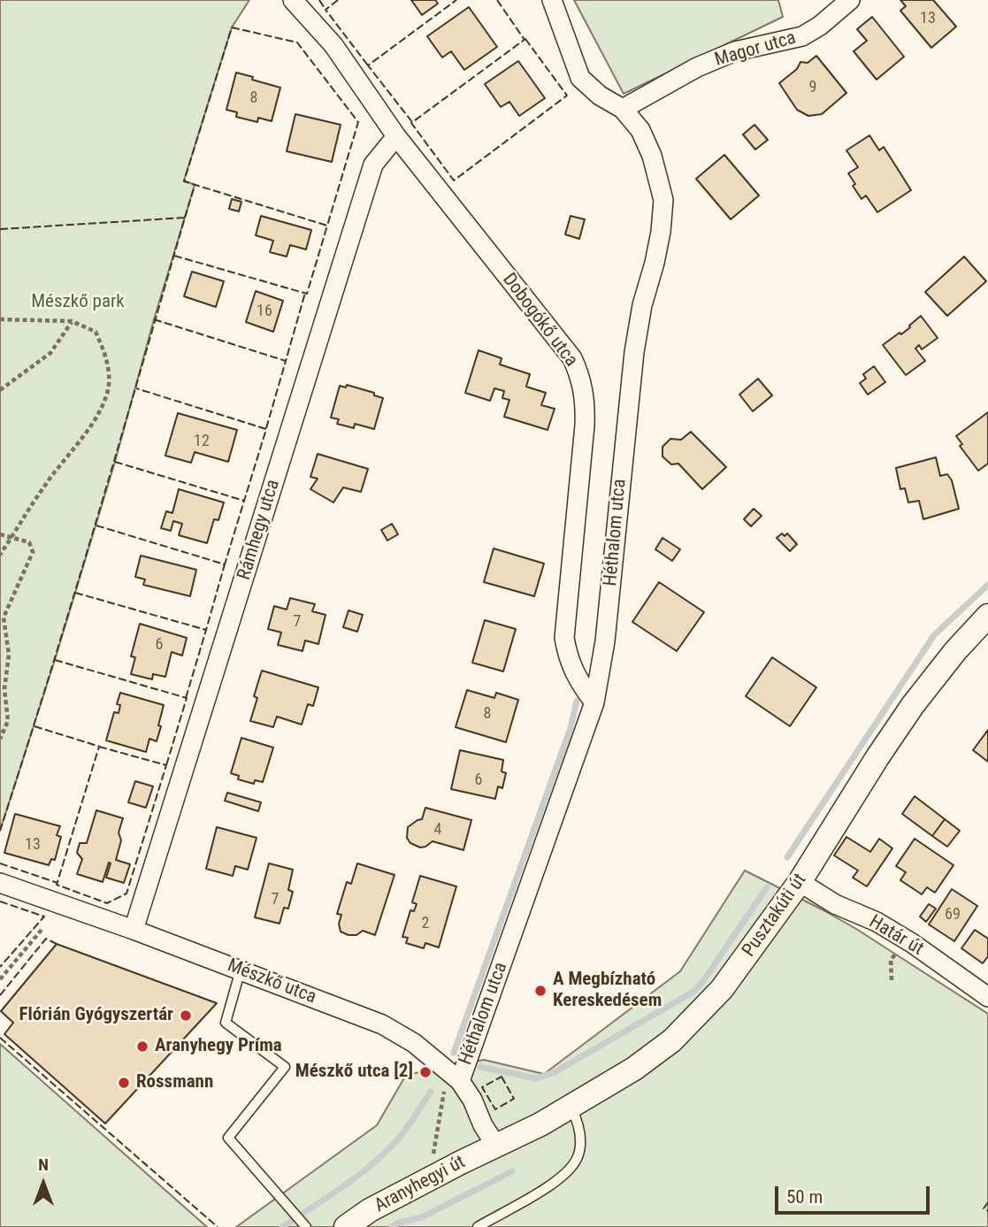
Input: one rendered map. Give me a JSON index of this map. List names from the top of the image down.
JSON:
{
  "streets": {
    "street": [
      "Magor utca",
      "Dobogókő utca",
      "Rámhegy utca",
      "Héthalom utca",
      "Pusztakúti út",
      "Határ út",
      "Mészkő utca",
      "Aranyhegyi út"
    ]
  },
  "crossings": [
    ["Magor utca", "Héthalom utca"],
    ["Dobogókő utca", "Rámhegy utca"],
    ["Dobogókő utca", "Héthalom utca"],
    ["Rámhegy utca", "Mészkő utca"],
    ["Héthalom utca", "Mészkő utca"],
    ["Pusztakúti út", "Határ út"],
    ["Pusztakúti út", "Mészkő utca"],
    ["Pusztakúti út", "Aranyhegyi út"],
    ["Mészkő utca", "Aranyhegyi út"]
  ],
  "parks": ["Mészkő park"],
  "places": [
    "A Megbízható Kereskedésem",
    "Flórián Gyógyszertár",
    "Aranyhegy Príma",
    "Mészkő utca [2]",
    "Rossmann"
  ],
  "house_numbers": [
    "13",
    "9",
    "8",
    "16",
    "12",
    "7",
    "6",
    "8",
    "6",
    "4",
    "13",
    "7",
    "69",
    "2"
  ],
  "scale_bar": "50 m",
  "north": "top"
}
